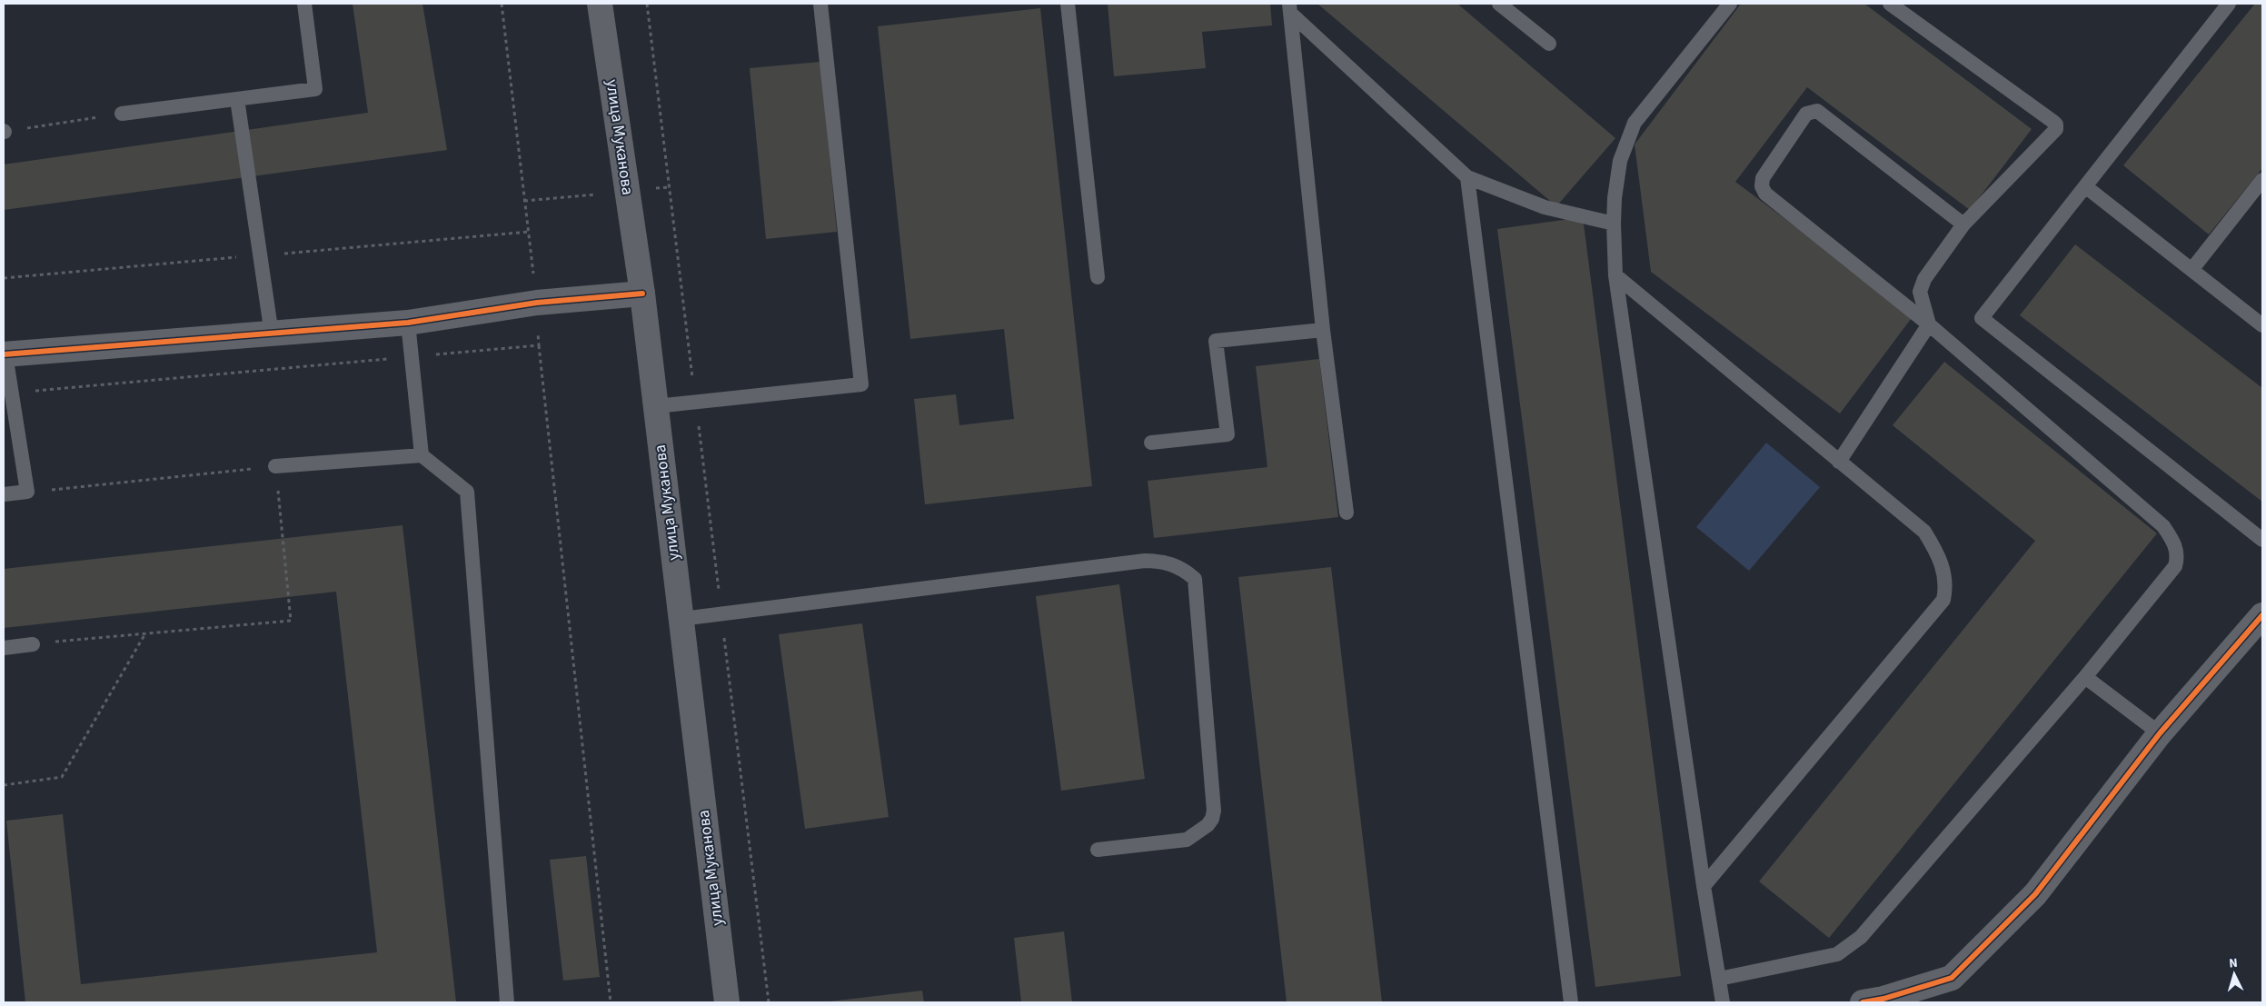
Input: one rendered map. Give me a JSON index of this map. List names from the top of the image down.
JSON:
{
  "streets": {
    "street": ["улица Муканова"]
  },
  "north": "top"
}
